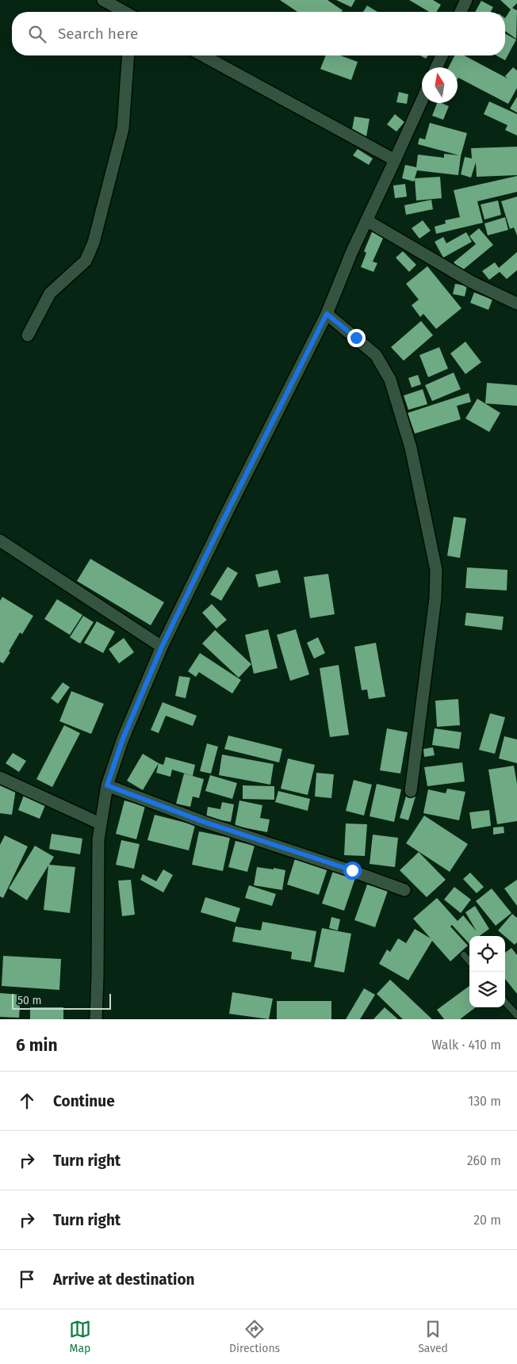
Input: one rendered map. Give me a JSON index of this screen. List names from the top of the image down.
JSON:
{
  "scale_bar": "50 m",
  "north": "top",
  "page": {
    "search": "Search here",
    "scale": "50 m",
    "heading": ["6 min", "Walk · 410 m"],
    "list": [
      ["Continue", "130 m"],
      ["Turn right", "260 m"],
      ["Turn right", "20 m"],
      "Arrive at destination"
    ],
    "nav": ["Map", "Directions", "Saved"]
  }
}
